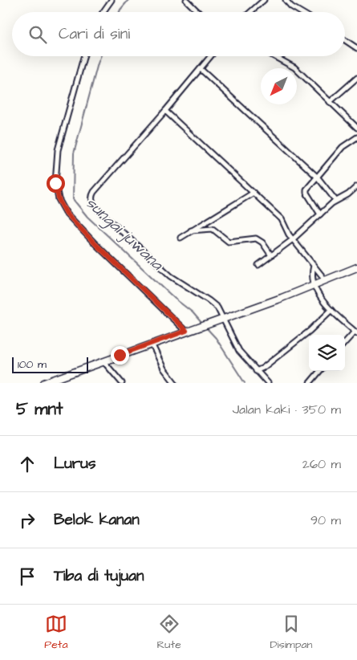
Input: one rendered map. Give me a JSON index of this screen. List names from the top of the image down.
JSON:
{
  "water": ["sungai juwana"],
  "scale_bar": "100 m",
  "north": "bottom left",
  "page": {
    "search": "Cari di sini",
    "scale": "100 m",
    "heading": ["5 mnt", "Jalan kaki · 350 m"],
    "list": [
      ["Lurus", "260 m"],
      ["Belok kanan", "90 m"],
      "Tiba di tujuan"
    ],
    "nav": ["Peta", "Rute", "Disimpan"]
  }
}
